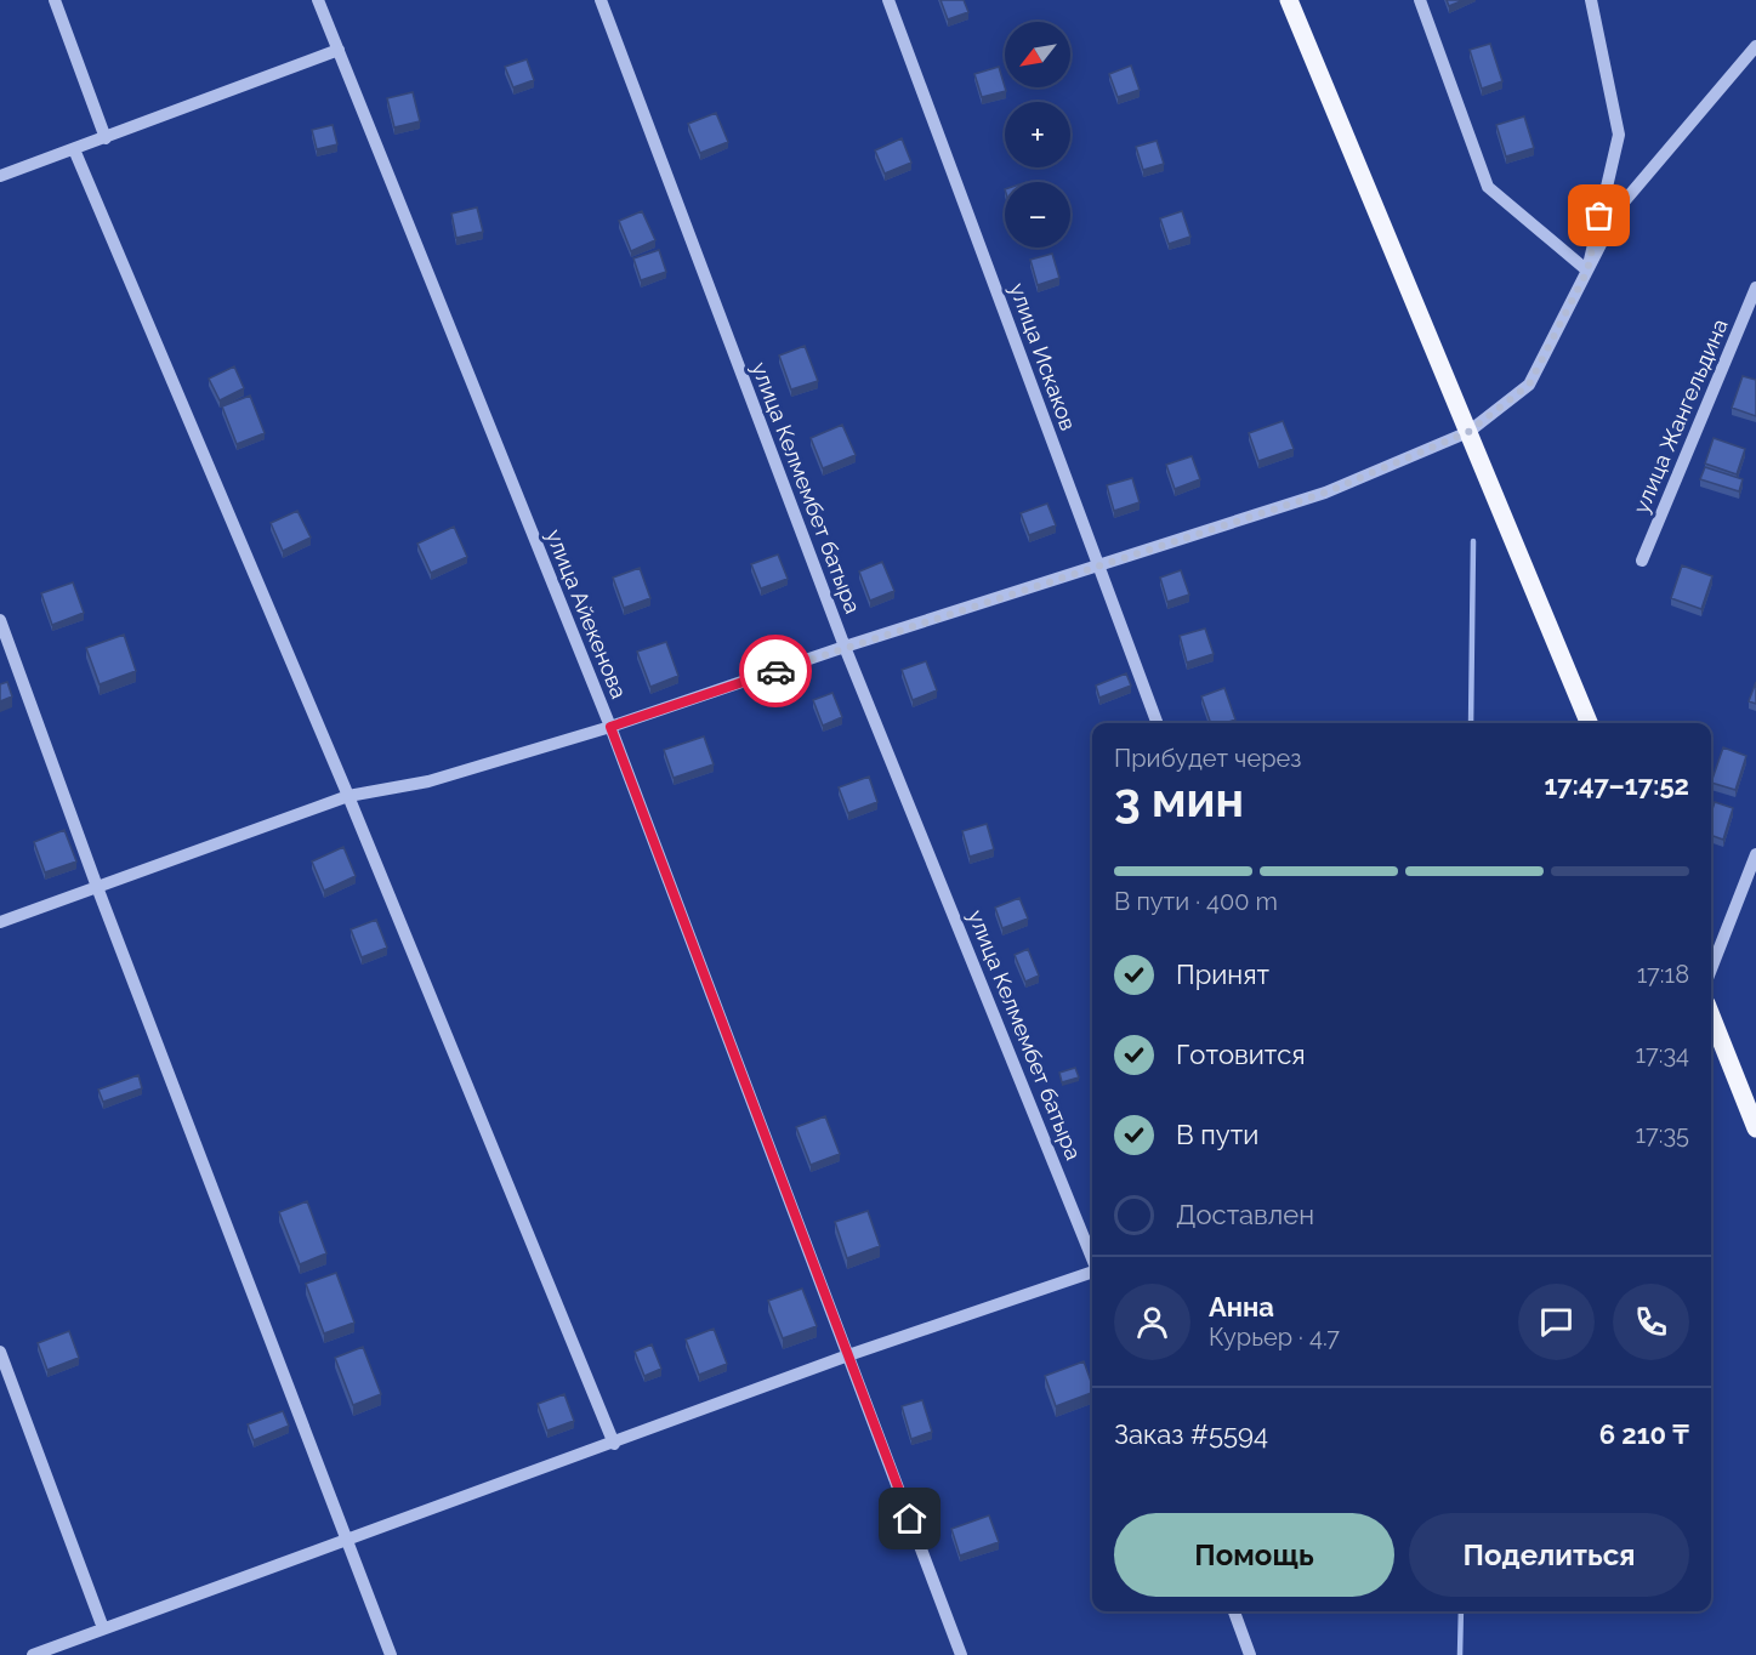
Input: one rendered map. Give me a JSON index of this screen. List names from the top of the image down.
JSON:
{
  "streets": {
    "street": [
      "улица Искаков",
      "улица Жангельдина",
      "улица Келмембет батыра",
      "улица Айекенова"
    ]
  },
  "north": "bottom left",
  "page": {
    "map_buttons": ["+", "−"],
    "heading": ["3 мин", "Прибудет через", "17:47–17:52"],
    "panel": [
      "Анна",
      "Курьер · 4.7",
      "Заказ #5594",
      "6 210 ₸"
    ],
    "bar": "В пути · 400 m",
    "list": [
      ["Принят", "17:18"],
      ["Готовится", "17:34"],
      ["В пути", "17:35"],
      "Доставлен"
    ],
    "buttons": ["Помощь", "Поделиться"]
  }
}
